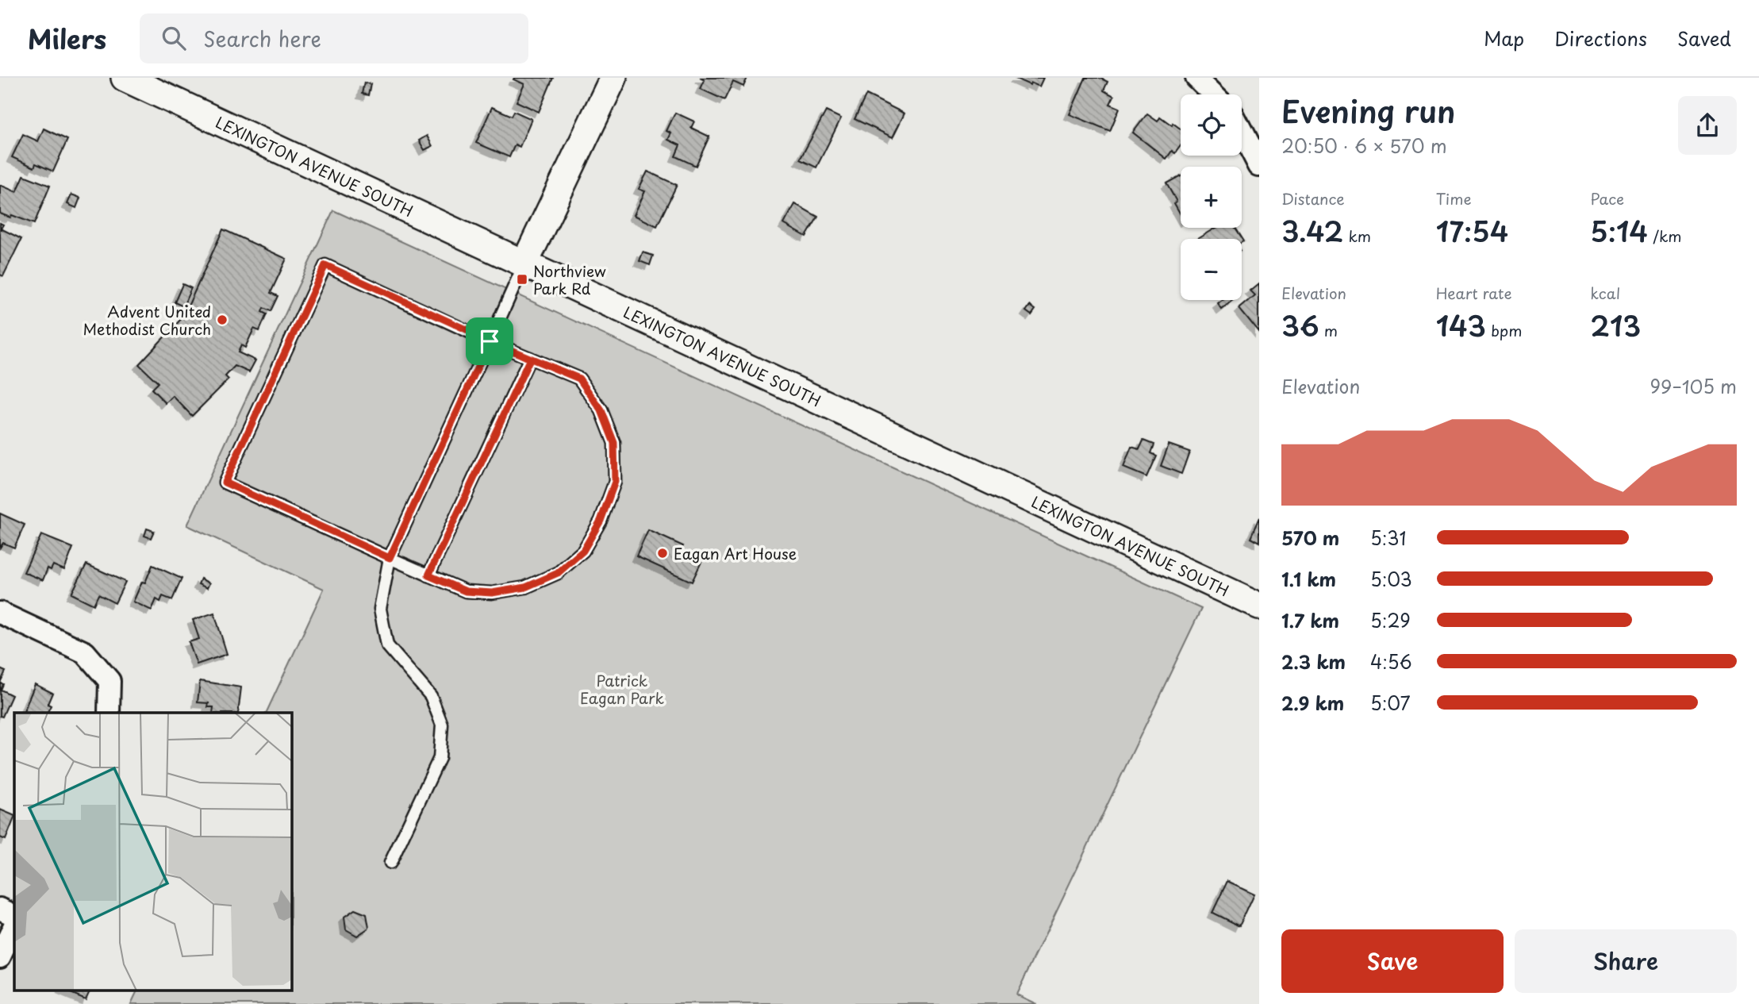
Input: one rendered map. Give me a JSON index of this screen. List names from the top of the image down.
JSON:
{
  "streets": {
    "street": ["LEXINGTON AVENUE SOUTH"]
  },
  "parks": ["Patrick Eagan Park"],
  "places": {
    "transit": ["Northview Park Rd"],
    "other": ["Advent United Methodist Church", "Eagan Art House"]
  },
  "page": {
    "header": "Milers",
    "search": "Search here",
    "nav": ["Map", "Directions", "Saved"],
    "heading": ["Evening run", "20:50 · 6 × 570 m"],
    "map_buttons": ["+", "−"],
    "stats": [
      ["Distance", "3.42 km"],
      ["Time", "17:54"],
      ["Pace", "5:14 /km"],
      ["Elevation", "36 m"],
      ["Heart rate", "143 bpm"],
      ["kcal", "213"]
    ],
    "chart": ["Elevation", "99–105 m"],
    "list": [
      {
        "name": "570 m",
        "note": "5:31"
      },
      {
        "name": "1.1 km",
        "note": "5:03"
      },
      {
        "name": "1.7 km",
        "note": "5:29"
      },
      {
        "name": "2.3 km",
        "note": "4:56"
      },
      {
        "name": "2.9 km",
        "note": "5:07"
      }
    ],
    "buttons": ["Save", "Share"]
  }
}
